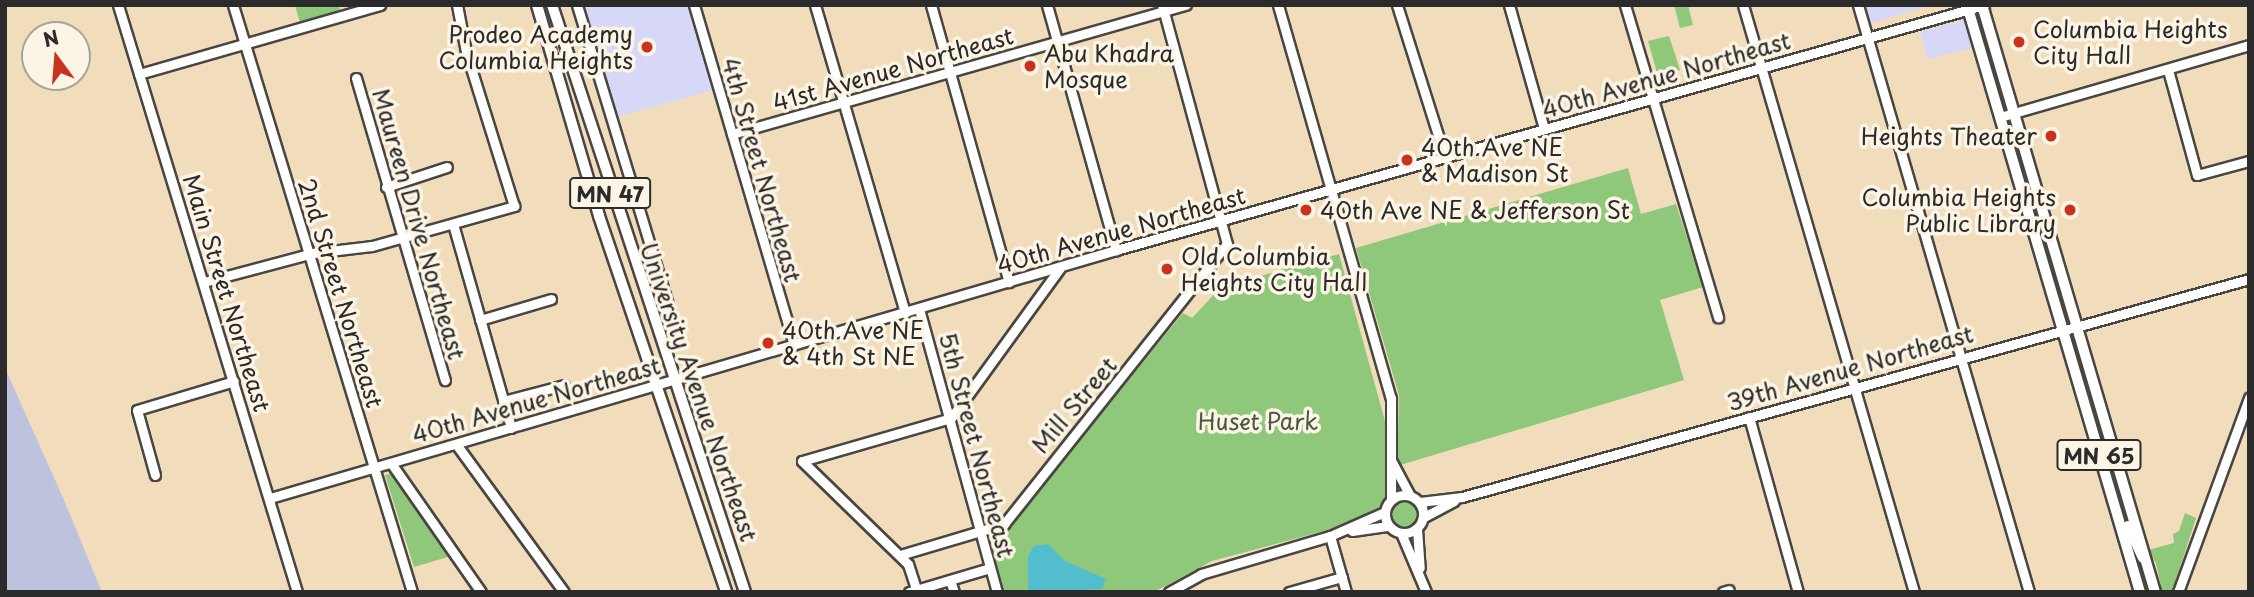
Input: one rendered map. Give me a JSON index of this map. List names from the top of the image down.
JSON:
{
  "streets": {
    "main road": ["MN 47", "University Avenue Northeast", "MN 65"],
    "street": [
      "41st Avenue Northeast",
      "40th Avenue Northeast",
      "4th Street Northeast",
      "Maureen Drive Northeast",
      "Main Street Northeast",
      "2nd Street Northeast",
      "39th Avenue Northeast",
      "Mill Street",
      "5th Street Northeast"
    ]
  },
  "crossings": [
    ["41st Avenue Northeast", "4th Street Northeast"],
    ["40th Avenue Northeast", "4th Street Northeast"],
    ["40th Avenue Northeast", "Main Street Northeast"],
    ["40th Avenue Northeast", "2nd Street Northeast"],
    ["40th Avenue Northeast", "University Avenue Northeast"],
    ["40th Avenue Northeast", "Mill Street"],
    ["40th Avenue Northeast", "5th Street Northeast"],
    ["40th Avenue Northeast", "MN 65"],
    ["39th Avenue Northeast", "MN 65"],
    ["Mill Street", "5th Street Northeast"]
  ],
  "parks": ["Huset Park"],
  "places": [
    "Columbia Heights City Hall",
    "Prodeo Academy Columbia Heights",
    "Abu Khadra Mosque",
    "Heights Theater",
    "40th Ave NE & Madison St",
    "40th Ave NE & Jefferson St",
    "Columbia Heights Public Library",
    "Old Columbia Heights City Hall",
    "40th Ave NE & 4th St NE"
  ],
  "north": "top"
}
